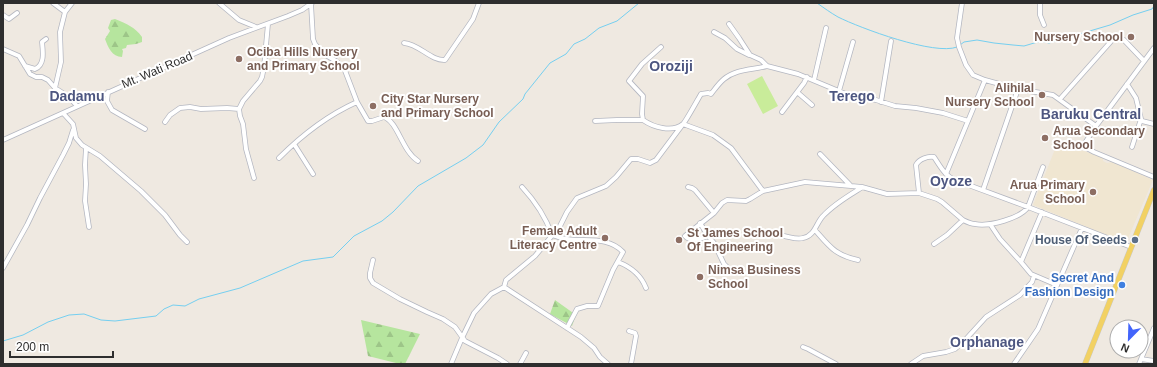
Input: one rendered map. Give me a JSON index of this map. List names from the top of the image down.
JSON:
{
  "streets": {
    "street": ["Mt. Wati Road"]
  },
  "districts": [
    "Oroziji",
    "Dadamu",
    "Terego",
    "Baruku Central",
    "Oyoze",
    "Orphanage"
  ],
  "places": [
    "Nursery School",
    "Ociba Hills Nursery and Primary School",
    "Alihilal Nursery School",
    "City Star Nursery and Primary School",
    "Arua Secondary School",
    "Arua Primary School",
    "Female Adult Literacy Centre",
    "St James School Of Engineering",
    "House Of Seeds",
    "Nimsa Business School",
    "Secret And Fashion Design"
  ],
  "scale_bar": "200 m",
  "north": "bottom left"
}
